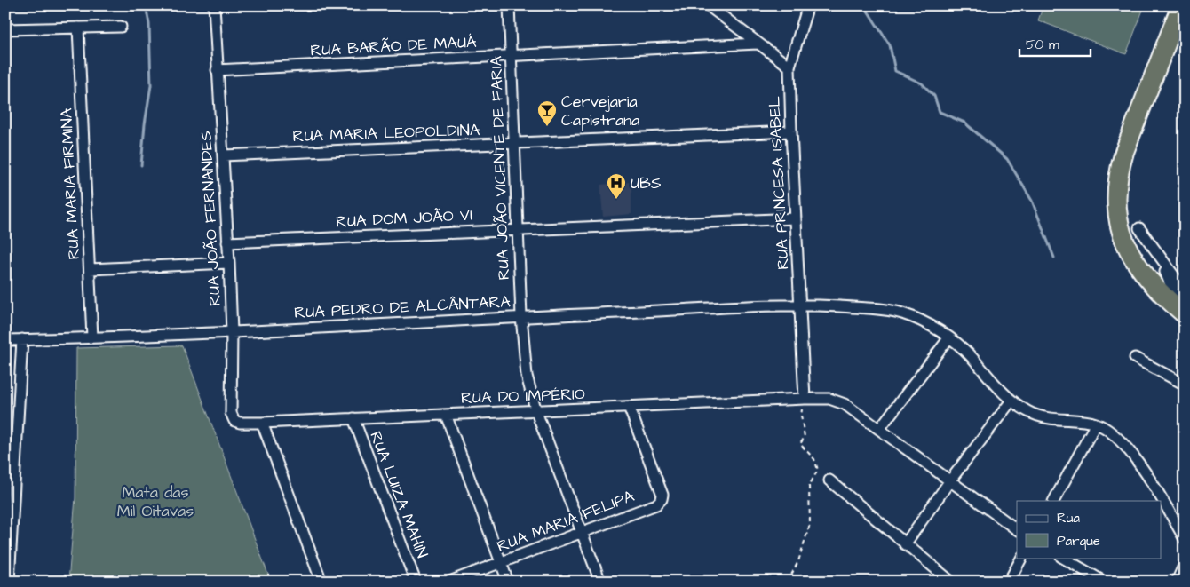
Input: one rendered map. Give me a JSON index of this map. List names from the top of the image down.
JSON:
{
  "streets": {
    "street": [
      "RUA BARÃO DE MAUÁ",
      "RUA MARIA LEOPOLDINA",
      "RUA JOÃO VICENTE DE FARIA",
      "RUA PRINCESA ISABEL",
      "RUA MARIA FIRMINA",
      "RUA JOÃO FERNANDES",
      "RUA DOM JOÃO VI",
      "RUA PEDRO DE ALCÂNTARA",
      "RUA DO IMPÉRIO",
      "RUA LUIZA MAHIN",
      "RUA MARIA FELIPA"
    ]
  },
  "crossings": [
    ["RUA BARÃO DE MAUÁ", "RUA JOÃO VICENTE DE FARIA"],
    ["RUA BARÃO DE MAUÁ", "RUA JOÃO FERNANDES"],
    ["RUA MARIA LEOPOLDINA", "RUA JOÃO VICENTE DE FARIA"],
    ["RUA MARIA LEOPOLDINA", "RUA PRINCESA ISABEL"],
    ["RUA MARIA LEOPOLDINA", "RUA JOÃO FERNANDES"],
    ["RUA JOÃO VICENTE DE FARIA", "RUA DOM JOÃO VI"],
    ["RUA JOÃO VICENTE DE FARIA", "RUA PEDRO DE ALCÂNTARA"],
    ["RUA JOÃO VICENTE DE FARIA", "RUA DO IMPÉRIO"],
    ["RUA JOÃO VICENTE DE FARIA", "RUA MARIA FELIPA"],
    ["RUA PRINCESA ISABEL", "RUA DOM JOÃO VI"],
    ["RUA PRINCESA ISABEL", "RUA PEDRO DE ALCÂNTARA"],
    ["RUA PRINCESA ISABEL", "RUA DO IMPÉRIO"],
    ["RUA MARIA FIRMINA", "RUA PEDRO DE ALCÂNTARA"],
    ["RUA JOÃO FERNANDES", "RUA DOM JOÃO VI"],
    ["RUA JOÃO FERNANDES", "RUA PEDRO DE ALCÂNTARA"],
    ["RUA JOÃO FERNANDES", "RUA DO IMPÉRIO"],
    ["RUA DO IMPÉRIO", "RUA LUIZA MAHIN"],
    ["RUA DO IMPÉRIO", "RUA MARIA FELIPA"]
  ],
  "parks": ["Mata das Mil Oitavas"],
  "places": {
    "bar": ["Cervejaria Capistrana"],
    "hospital": ["UBS"]
  },
  "legend": ["Rua", "Parque"],
  "scale_bar": "50 m"
}
